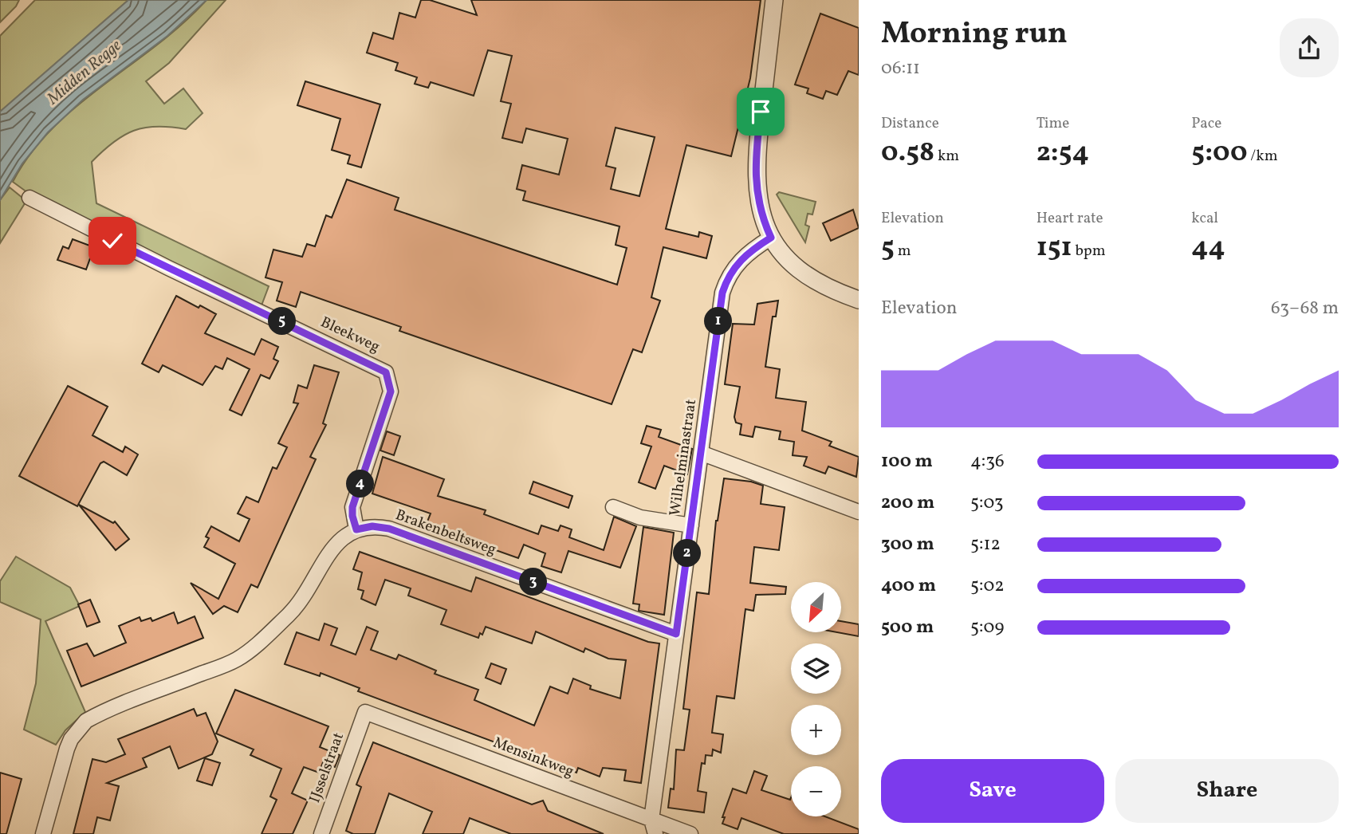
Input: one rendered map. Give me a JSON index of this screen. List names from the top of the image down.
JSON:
{
  "streets": {
    "street": [
      "Bleekweg",
      "Wilhelminastraat",
      "Brakenbeltsweg",
      "Mensinkweg",
      "IJsselstraat"
    ]
  },
  "crossings": [
    ["Bleekweg", "Brakenbeltsweg"],
    ["Wilhelminastraat", "Brakenbeltsweg"],
    ["Wilhelminastraat", "Mensinkweg"],
    ["Mensinkweg", "IJsselstraat"]
  ],
  "water": ["Midden Regge"],
  "north": "bottom left",
  "page": {
    "heading": ["Morning run", "06:11"],
    "stats": [
      ["Distance", "0.58 km"],
      ["Time", "2:54"],
      ["Pace", "5:00 /km"],
      ["Elevation", "5 m"],
      ["Heart rate", "151 bpm"],
      ["kcal", "44"]
    ],
    "chart": ["Elevation", "63–68 m"],
    "pins": [
      "1",
      "5",
      "4",
      "2",
      "3"
    ],
    "list": [
      {
        "name": "100 m",
        "note": "4:36"
      },
      {
        "name": "200 m",
        "note": "5:03"
      },
      {
        "name": "300 m",
        "note": "5:12"
      },
      {
        "name": "400 m",
        "note": "5:02"
      },
      {
        "name": "500 m",
        "note": "5:09"
      }
    ],
    "map_buttons": ["+", "−"],
    "buttons": ["Save", "Share"]
  }
}
